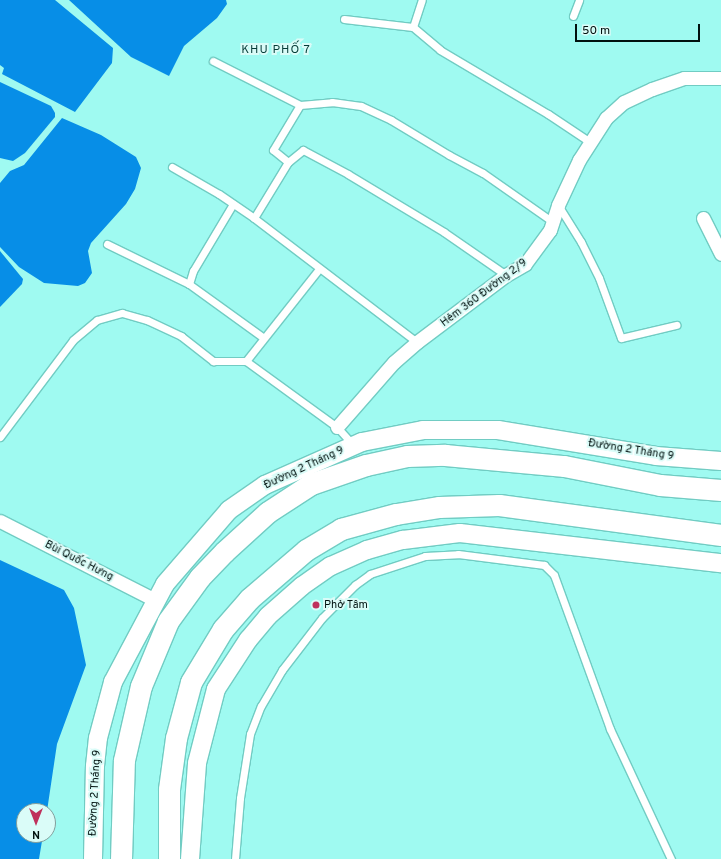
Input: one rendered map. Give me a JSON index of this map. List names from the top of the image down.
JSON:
{
  "streets": {
    "main road": ["Đường 2 Tháng 9"],
    "street": ["Hẻm 360 Đường 2/9", "Bùi Quốc Hưng"]
  },
  "crossings": [
    ["Đường 2 Tháng 9", "Bùi Quốc Hưng"]
  ],
  "districts": ["KHU PHỐ 7"],
  "places": ["Phở Tâm"],
  "scale_bar": "50 m",
  "north": "bottom"
}
